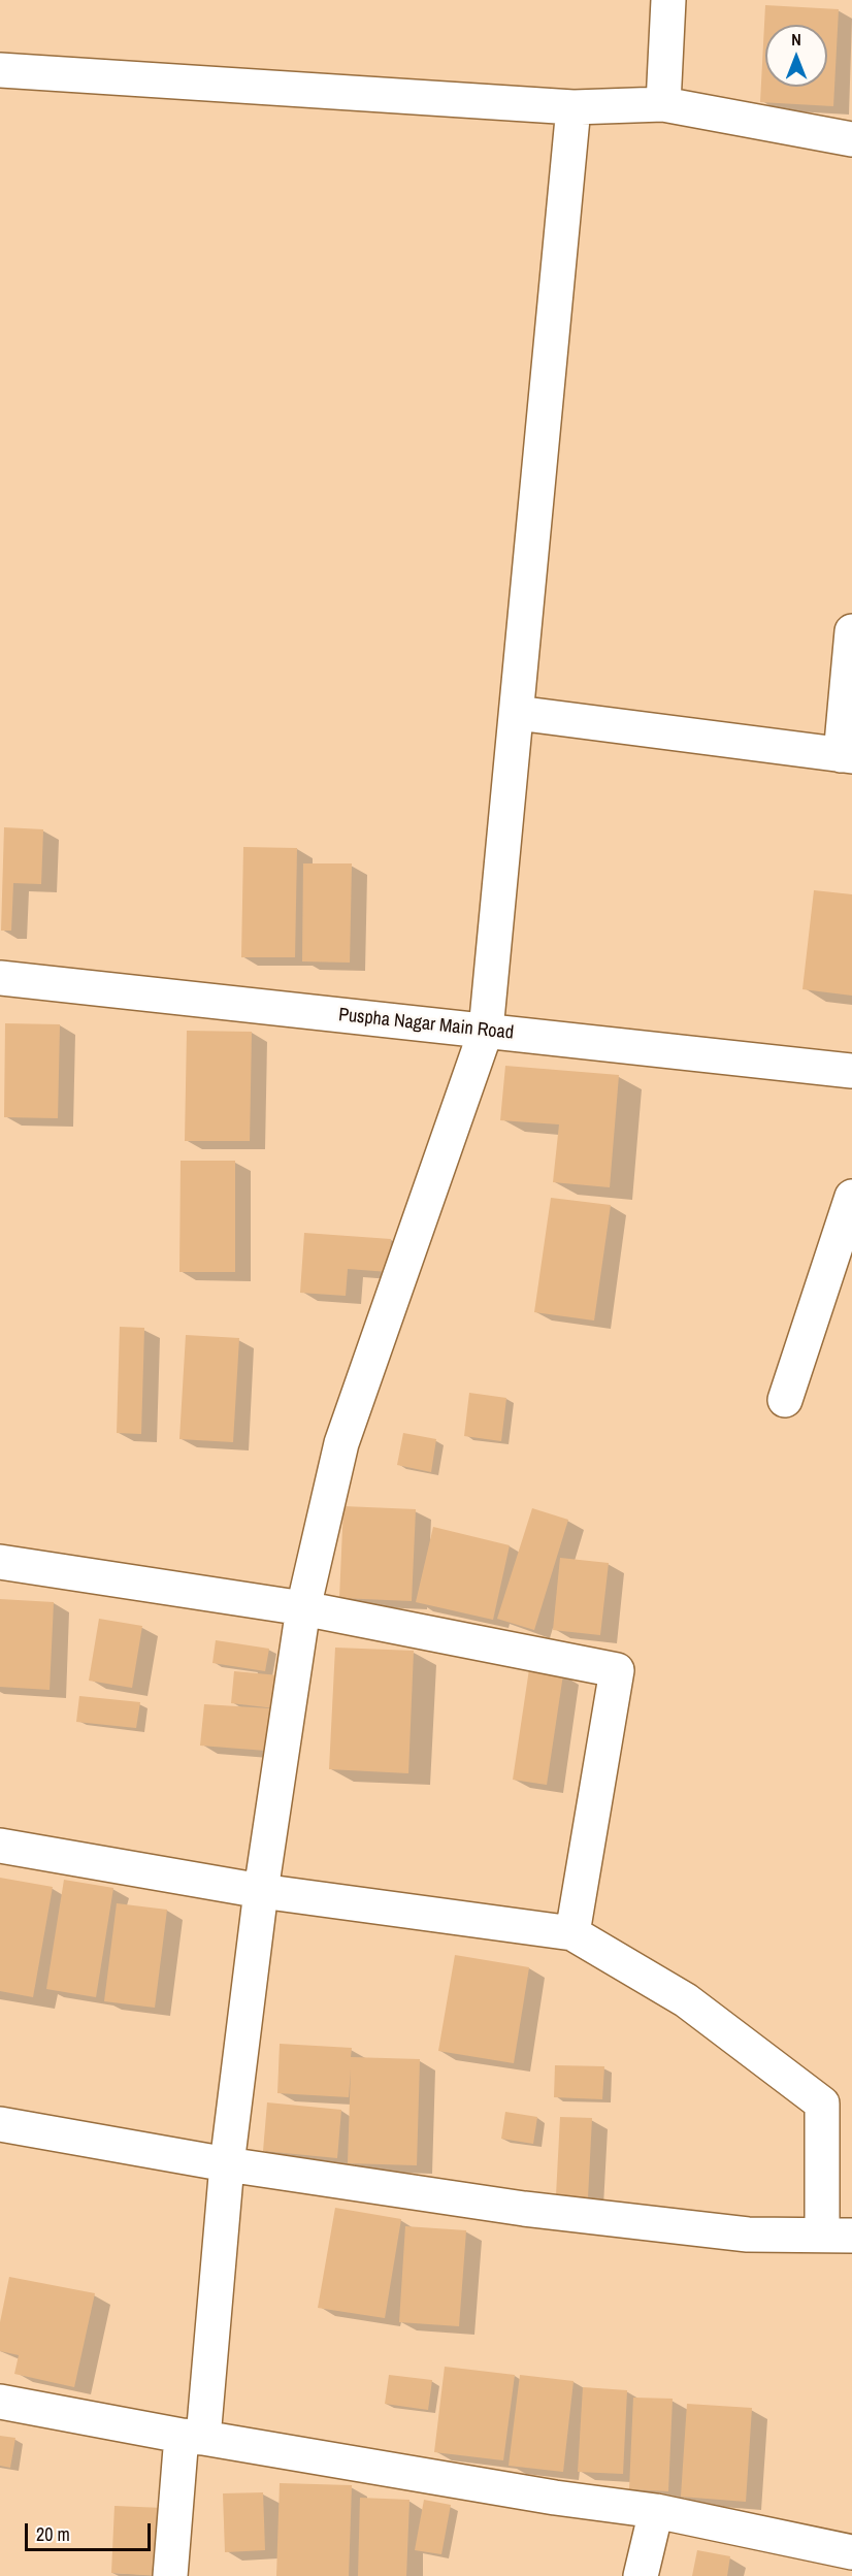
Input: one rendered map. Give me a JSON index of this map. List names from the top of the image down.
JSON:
{
  "streets": {
    "street": ["Puspha Nagar Main Road"]
  },
  "scale_bar": "20 m",
  "north": "top"
}
